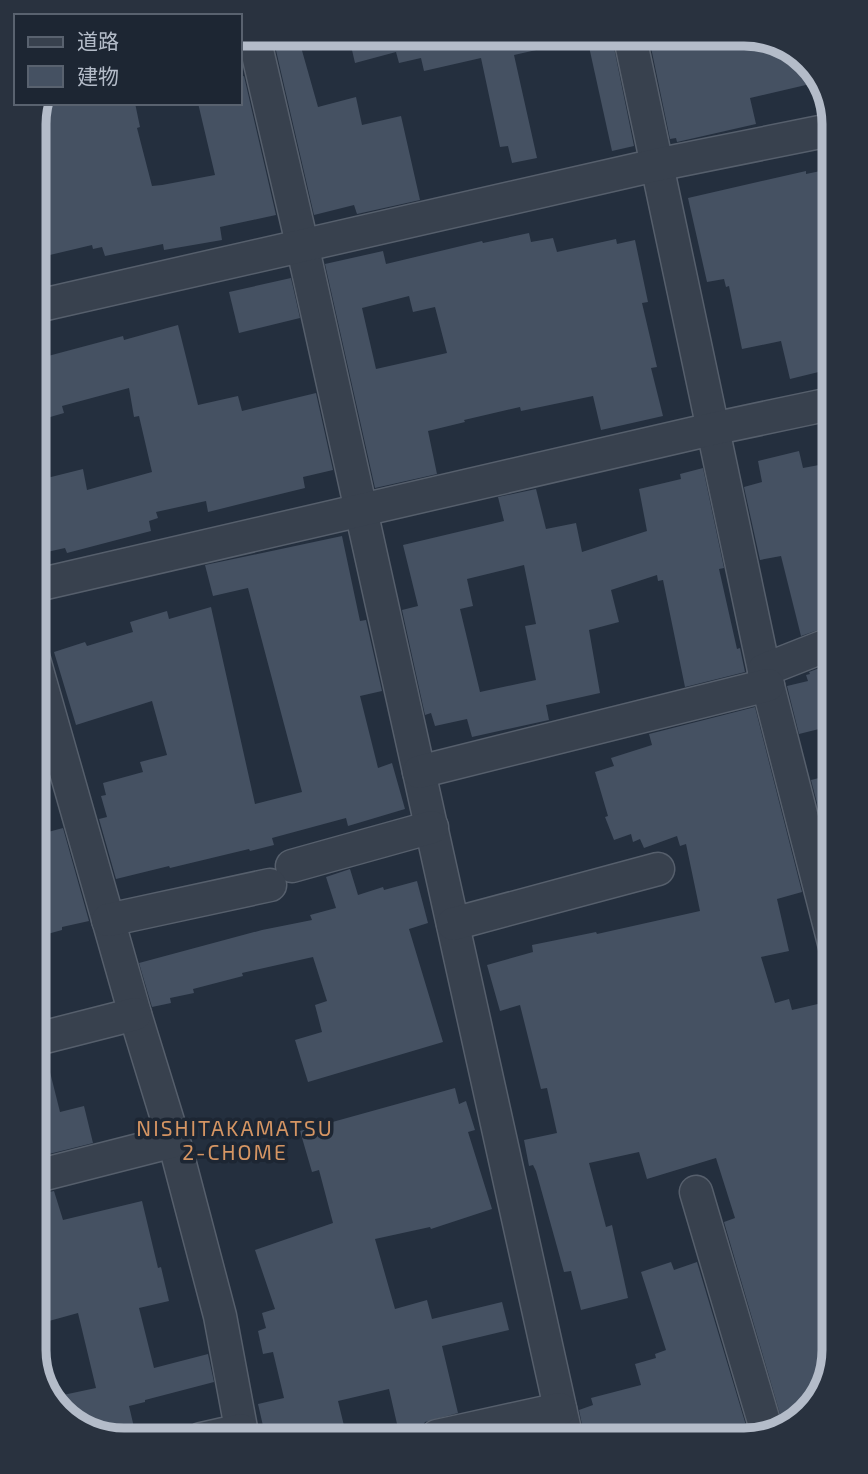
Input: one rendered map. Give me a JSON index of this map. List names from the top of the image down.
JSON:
{
  "districts": ["NISHITAKAMATSU 2-CHOME"],
  "legend": ["道路", "建物"]
}
